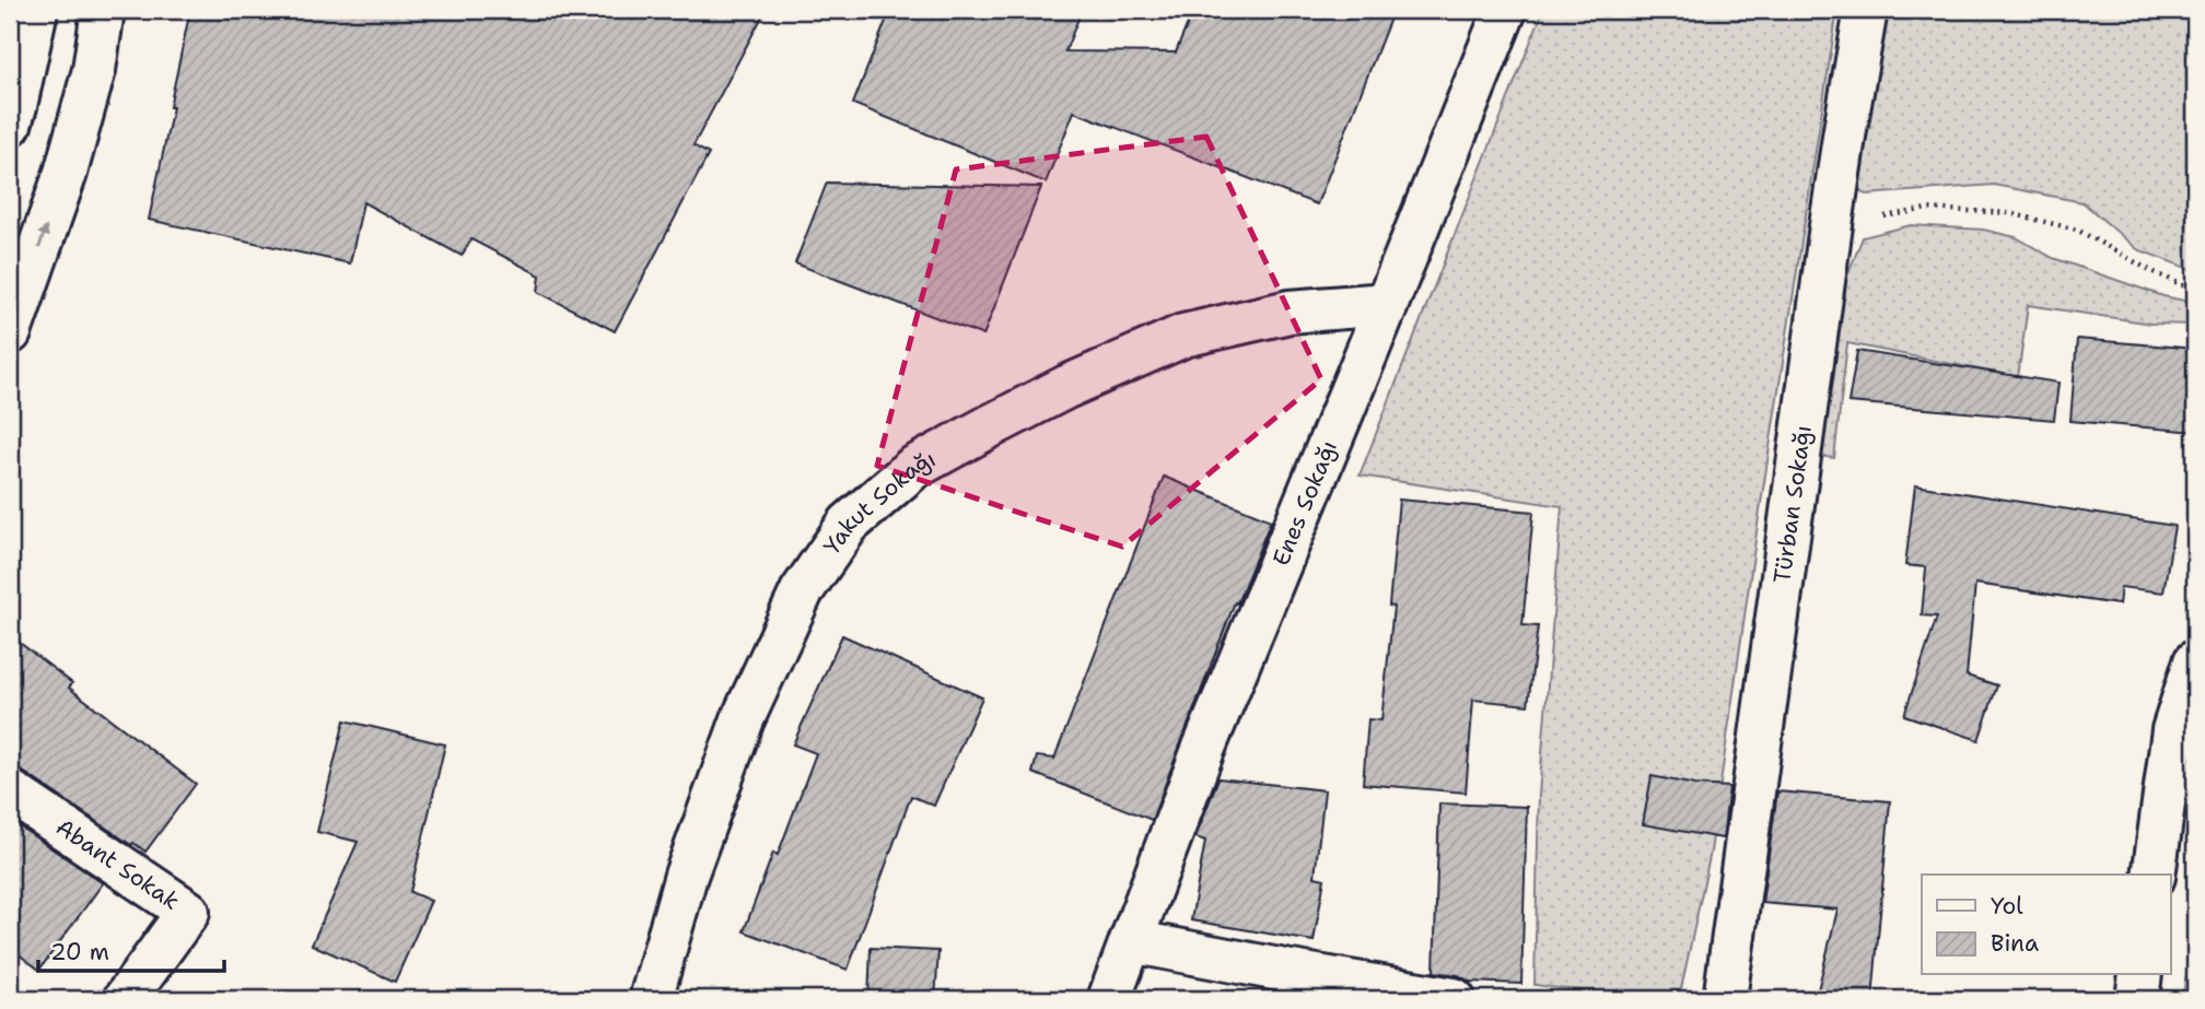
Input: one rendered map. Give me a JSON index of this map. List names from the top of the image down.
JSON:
{
  "streets": {
    "street": [
      "Enes Sokağı",
      "Türban Sokağı",
      "Yakut Sokağı",
      "Abant Sokak"
    ]
  },
  "crossings": [
    ["Enes Sokağı", "Yakut Sokağı"]
  ],
  "legend": ["Yol", "Bina"],
  "scale_bar": "20 m"
}
